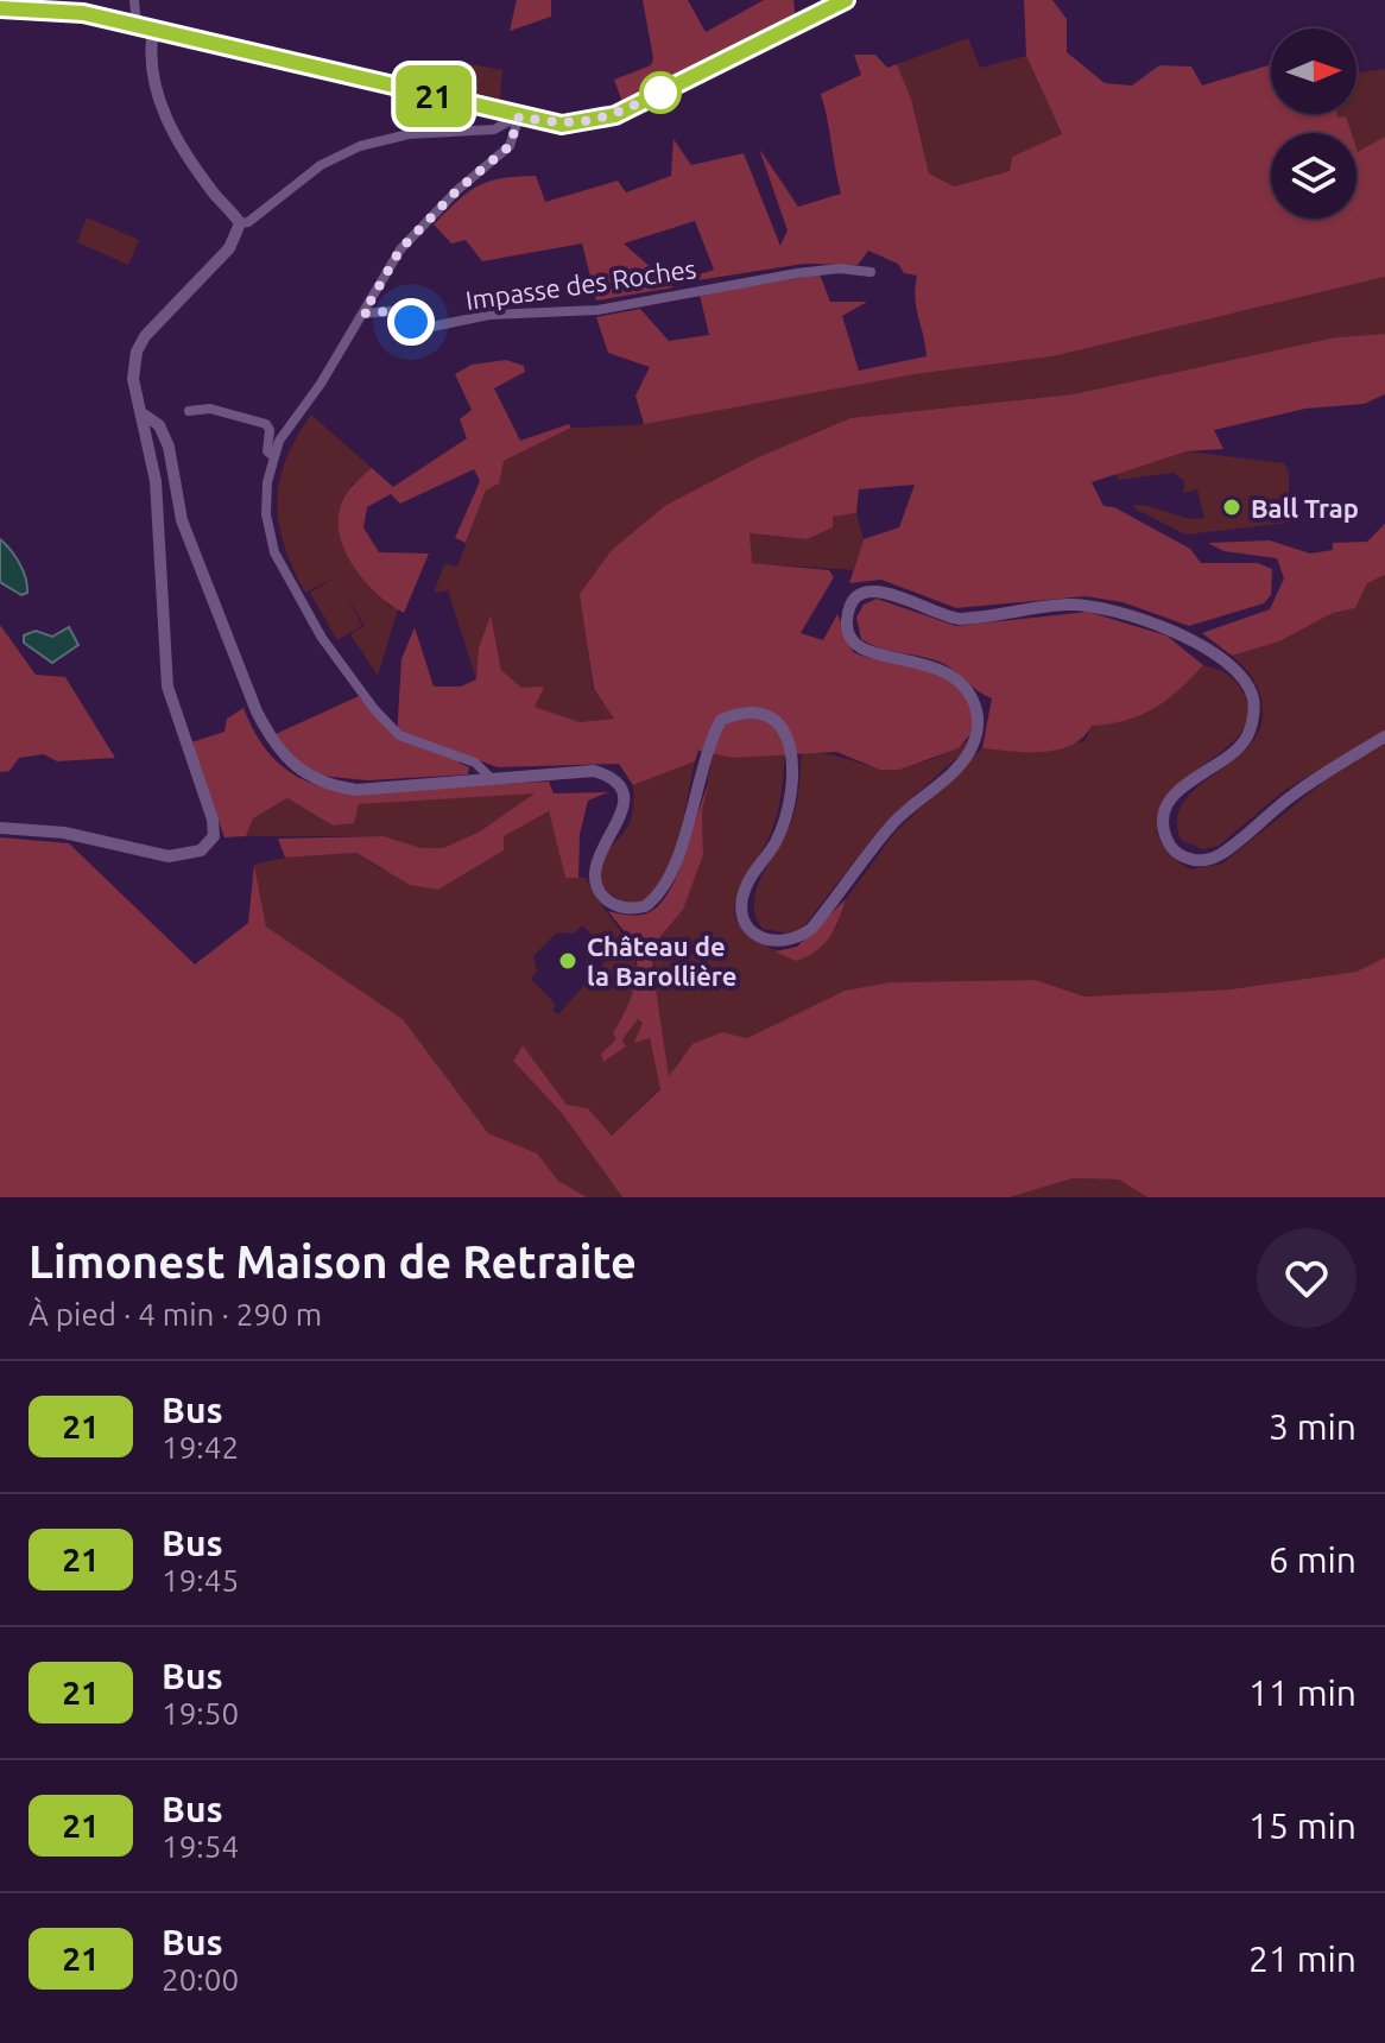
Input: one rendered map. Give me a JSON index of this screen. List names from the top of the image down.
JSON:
{
  "streets": {
    "street": ["Impasse des Roches"]
  },
  "places": ["Ball Trap", "Château de la Barollière"],
  "lines": ["bus line 21"],
  "north": "right",
  "page": {
    "on_map": "21",
    "heading": ["Limonest Maison de Retraite", "À pied · 4 min · 290 m"],
    "list": [
      {
        "mark": "21",
        "name": "Bus",
        "note": "19:42",
        "value": "3 min"
      },
      {
        "mark": "21",
        "name": "Bus",
        "note": "19:45",
        "value": "6 min"
      },
      {
        "mark": "21",
        "name": "Bus",
        "note": "19:50",
        "value": "11 min"
      },
      {
        "mark": "21",
        "name": "Bus",
        "note": "19:54",
        "value": "15 min"
      },
      {
        "mark": "21",
        "name": "Bus",
        "note": "20:00",
        "value": "21 min"
      }
    ]
  }
}
